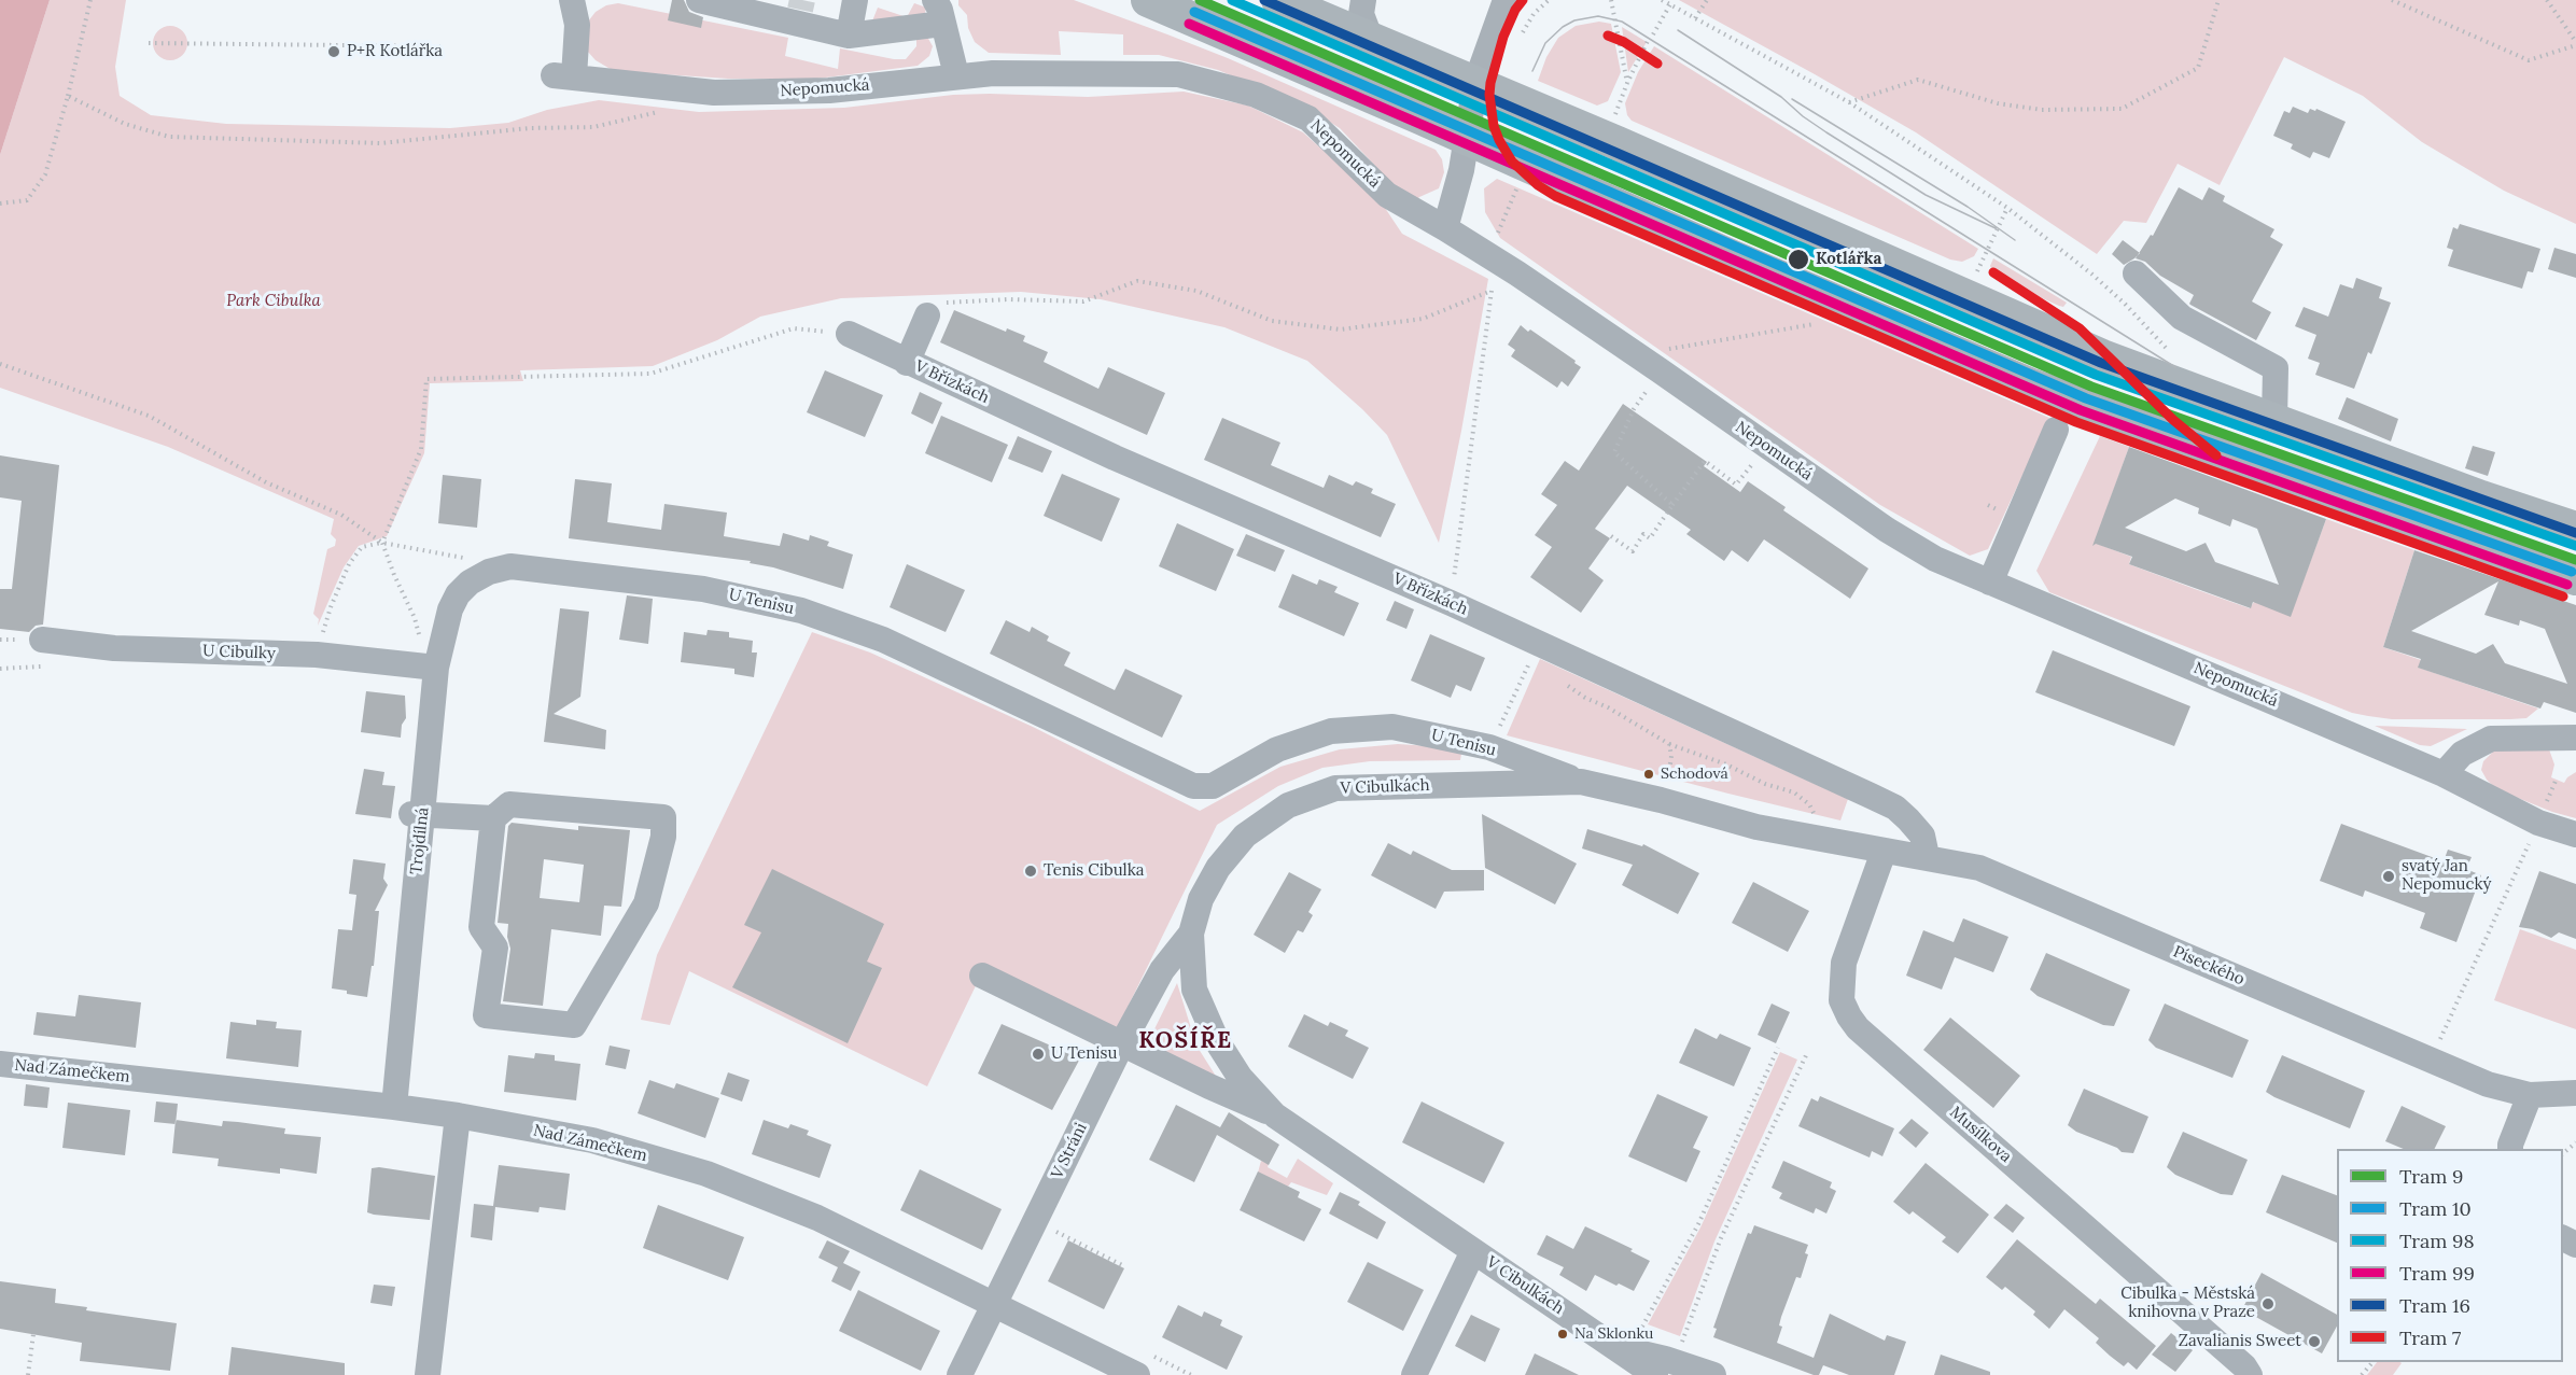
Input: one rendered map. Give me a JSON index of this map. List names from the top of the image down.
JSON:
{
  "streets": {
    "street": [
      "Nepomucká",
      "V Břízkách",
      "U Tenisu",
      "U Cibulky",
      "V Cibulkách",
      "Trojdílná",
      "Píseckého",
      "Nad Zámečkem",
      "Musílkova",
      "V Stráni"
    ]
  },
  "crossings": [
    ["V Břízkách", "Píseckého"],
    ["U Tenisu", "V Cibulkách"],
    ["U Tenisu", "Trojdílná"],
    ["U Cibulky", "Trojdílná"],
    ["V Cibulkách", "Píseckého"],
    ["V Cibulkách", "Musílkova"],
    ["V Cibulkách", "V Stráni"],
    ["Trojdílná", "Nad Zámečkem"],
    ["Píseckého", "Musílkova"],
    ["Nad Zámečkem", "V Stráni"]
  ],
  "districts": ["KOŠÍŘE"],
  "parks": ["Park Cibulka"],
  "places": [
    "P+R Kotlářka",
    "Kotlářka",
    "Schodová",
    "Tenis Cibulka",
    "svatý Jan Nepomucký",
    "U Tenisu",
    "Cibulka - Městská knihovna v Praze",
    "Na Sklonku",
    "Zavalianis Sweet"
  ],
  "lines": [
    "tram line 9",
    "tram line 98",
    "tram line 16",
    "tram line 7",
    "tram line 10",
    "tram line 99"
  ],
  "legend": [
    "Tram 9",
    "Tram 10",
    "Tram 98",
    "Tram 99",
    "Tram 16",
    "Tram 7"
  ]
}
